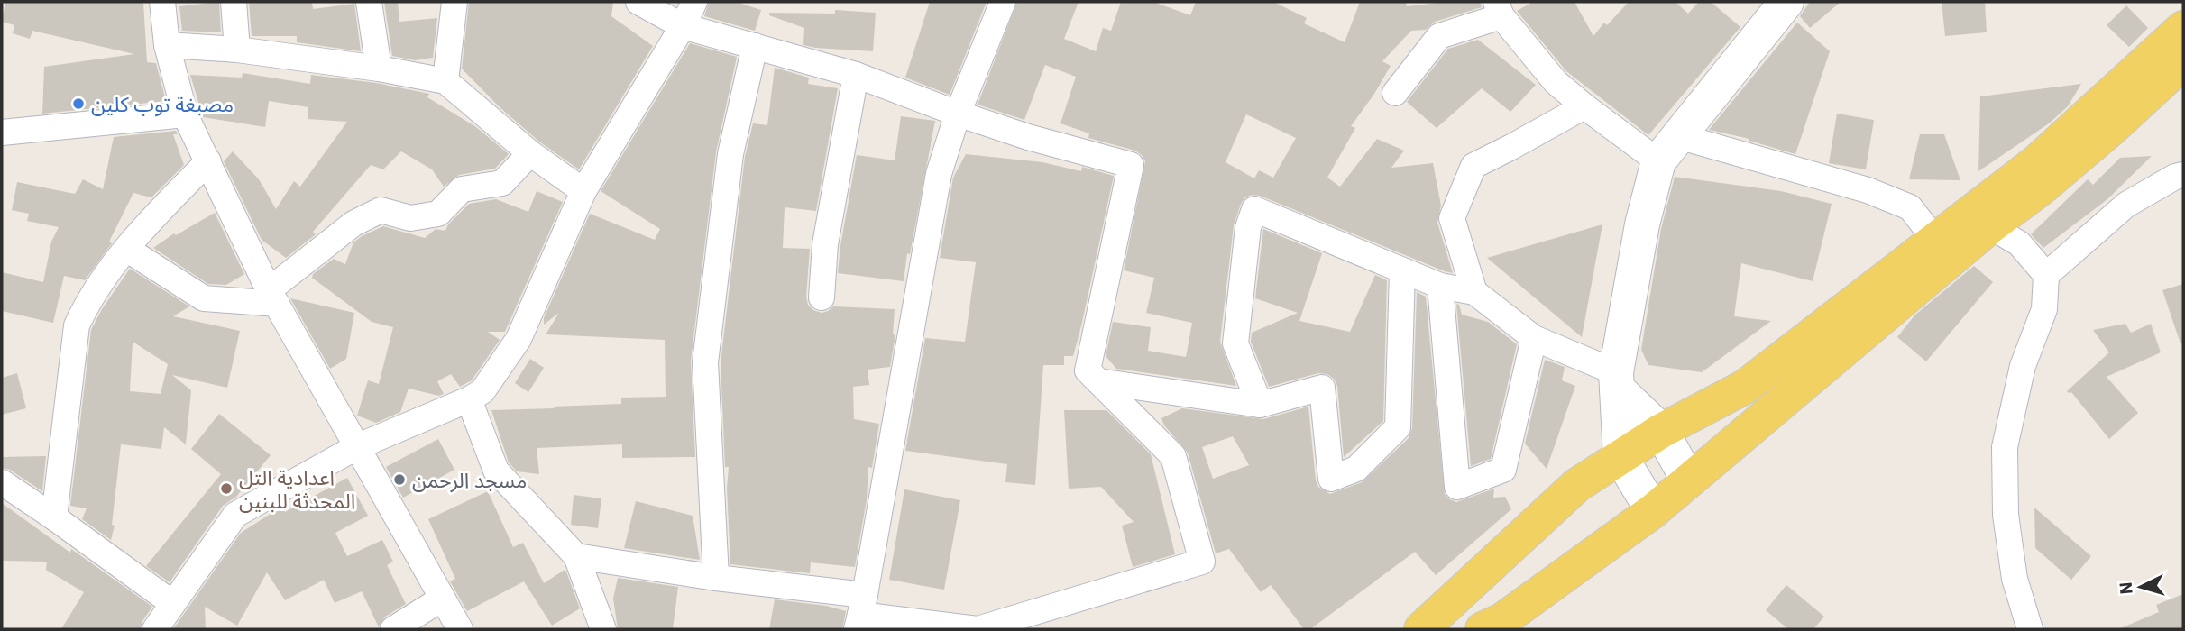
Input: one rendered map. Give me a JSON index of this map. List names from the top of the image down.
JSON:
{
  "places": ["مصبغة توب كلين", "مسجد الرحمن", "اعدادية التل المحدثة للبنين"],
  "north": "left"
}
